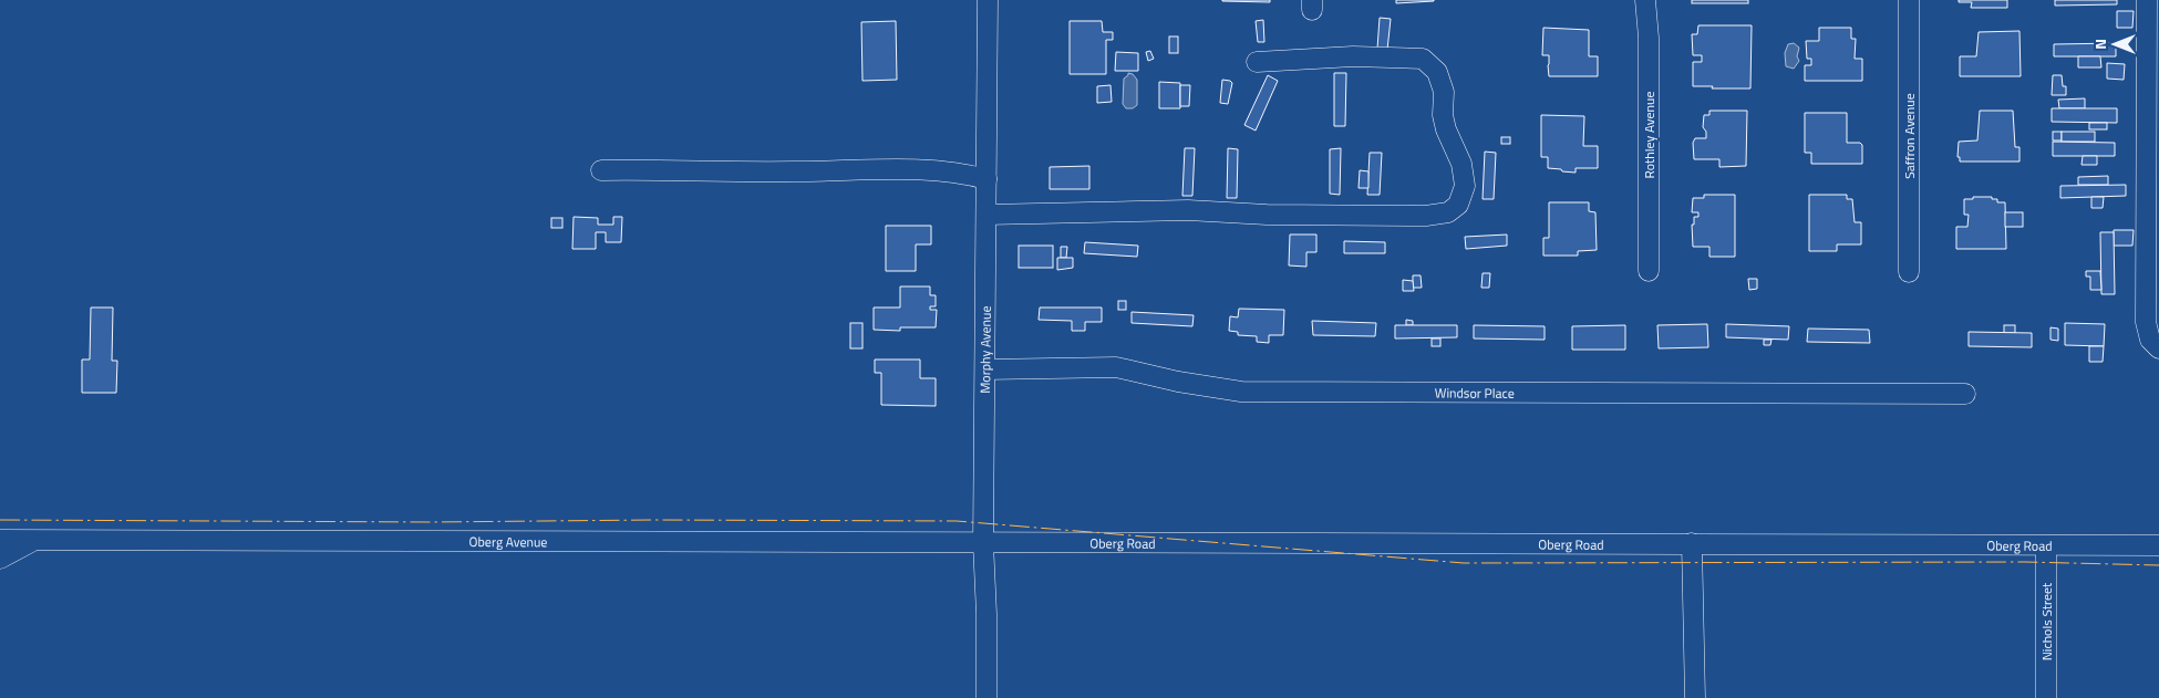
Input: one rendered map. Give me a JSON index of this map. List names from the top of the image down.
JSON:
{
  "streets": {
    "street": [
      "Rothley Avenue",
      "Saffron Avenue",
      "Morphy Avenue",
      "Windsor Place",
      "Oberg Avenue",
      "Oberg Road",
      "Nichols Street"
    ]
  },
  "crossings": [
    ["Morphy Avenue", "Windsor Place"],
    ["Morphy Avenue", "Oberg Avenue"],
    ["Morphy Avenue", "Oberg Road"],
    ["Oberg Avenue", "Oberg Road"],
    ["Oberg Road", "Nichols Street"]
  ],
  "north": "left"
}
